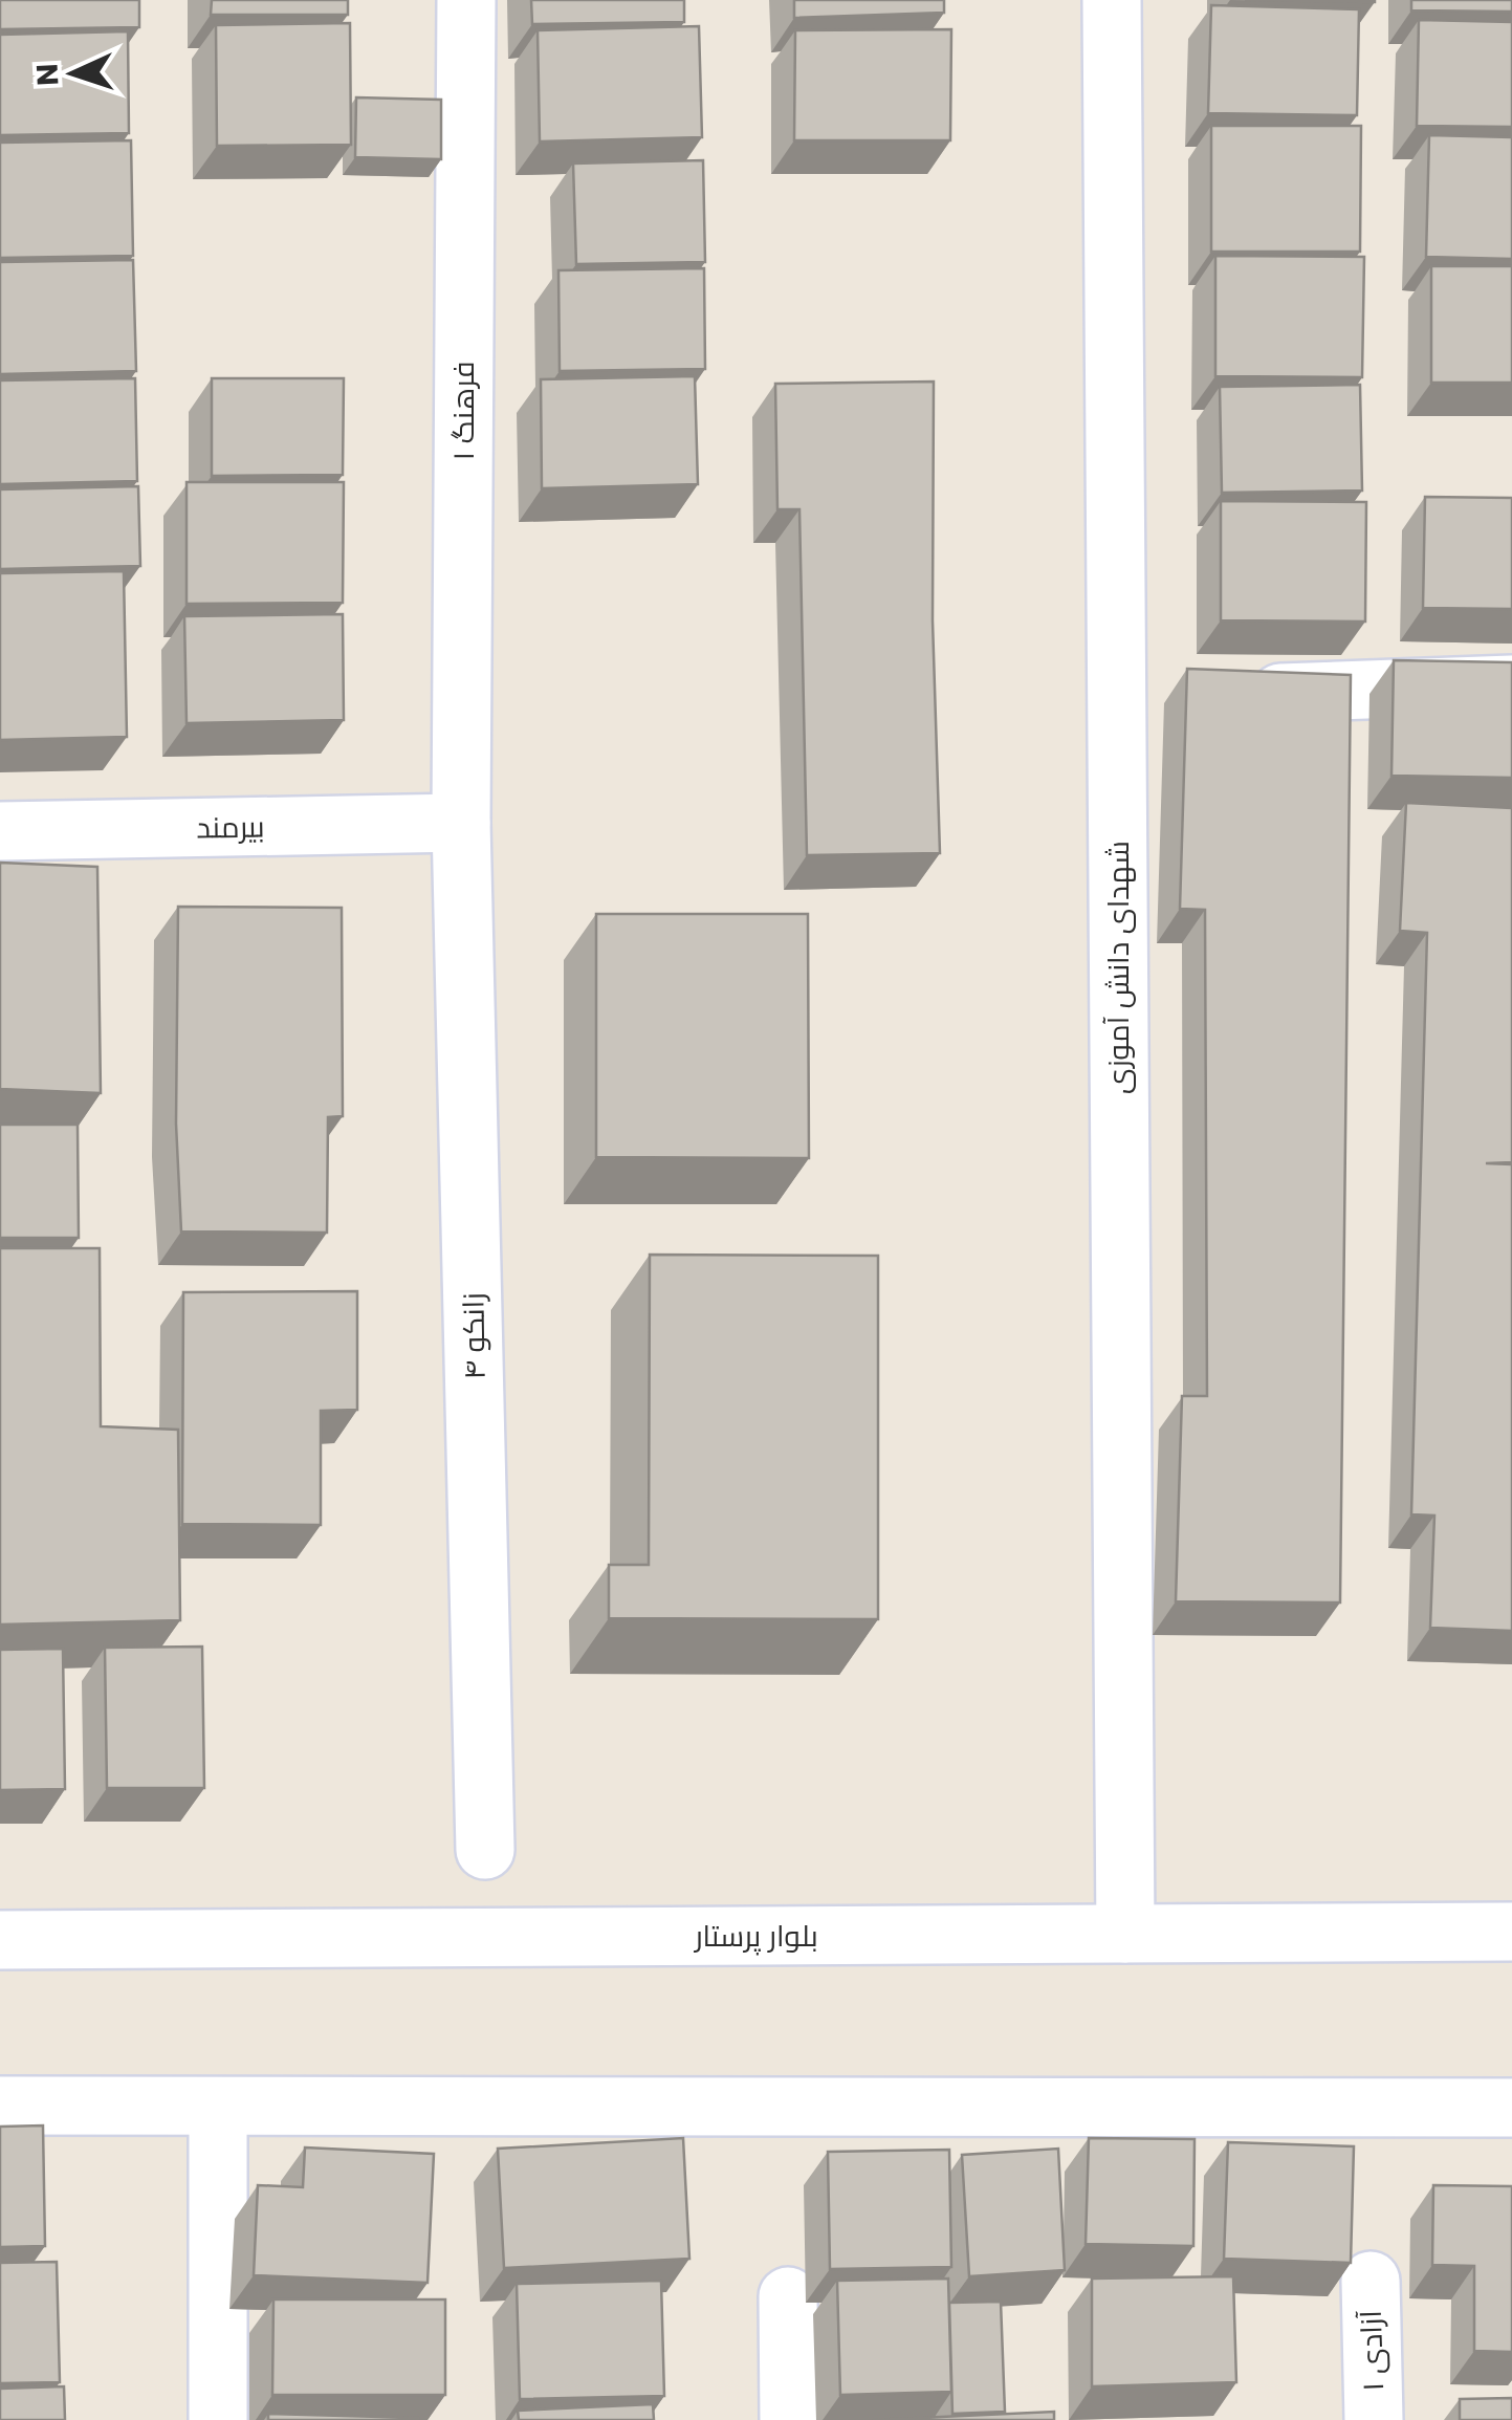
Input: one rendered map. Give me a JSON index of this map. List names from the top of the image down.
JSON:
{
  "streets": {
    "street": [
      "فرهنگ ۱",
      "بیرمند",
      "شهدای دانش آموزی",
      "زانکو ۴",
      "بلوار پرستار",
      "آزادی ۱"
    ]
  },
  "crossings": [
    ["فرهنگ ۱", "بیرمند"],
    ["فرهنگ ۱", "زانکو ۴"],
    ["بیرمند", "زانکو ۴"],
    ["شهدای دانش آموزی", "بلوار پرستار"]
  ],
  "north": "left"
}
